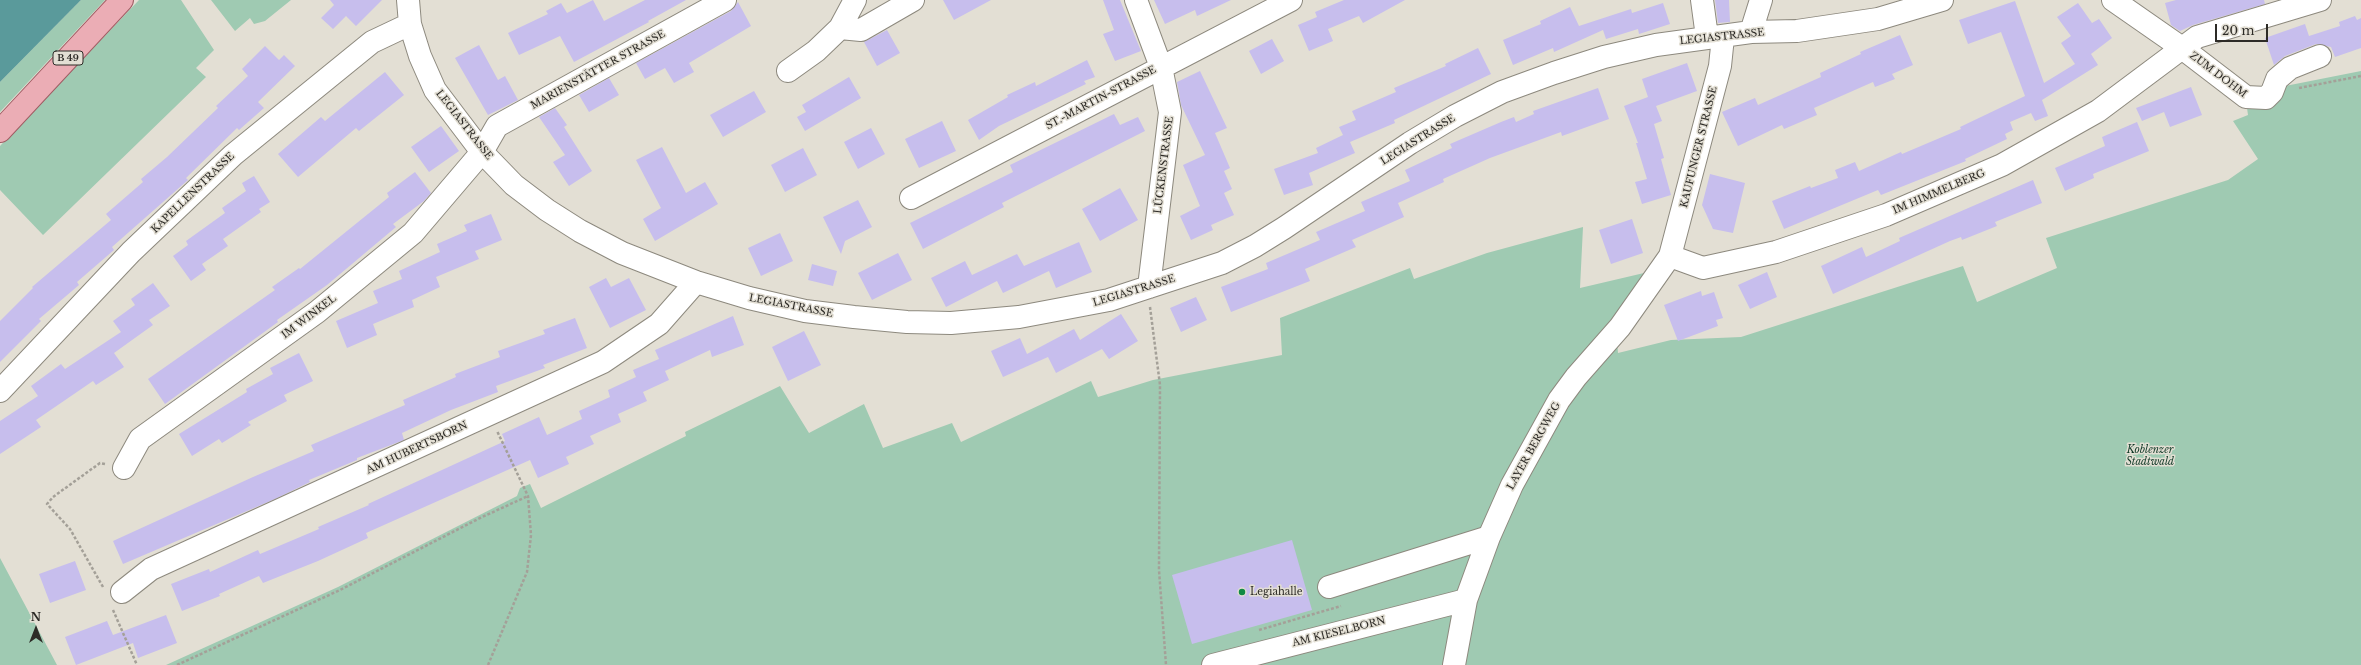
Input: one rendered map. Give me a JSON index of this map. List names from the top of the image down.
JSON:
{
  "streets": {
    "main road": ["B 49"],
    "street": [
      "LEGIASTRASSE",
      "MARIENSTÄTTER STRASSE",
      "ZUM DOHM",
      "ST.-MARTIN-STRASSE",
      "KAUFUNGER STRASSE",
      "LÜCKENSTRASSE",
      "IM HIMMELBERG",
      "KAPELLENSTRASSE",
      "IM WINKEL",
      "LAYER BERGWEG",
      "AM HUBERTSBORN",
      "AM KIESELBORN"
    ]
  },
  "crossings": [
    ["LEGIASTRASSE", "MARIENSTÄTTER STRASSE"],
    ["LEGIASTRASSE", "KAUFUNGER STRASSE"],
    ["LEGIASTRASSE", "LÜCKENSTRASSE"],
    ["LEGIASTRASSE", "KAPELLENSTRASSE"],
    ["LEGIASTRASSE", "IM WINKEL"],
    ["LEGIASTRASSE", "AM HUBERTSBORN"],
    ["MARIENSTÄTTER STRASSE", "IM WINKEL"],
    ["ZUM DOHM", "IM HIMMELBERG"],
    ["ST.-MARTIN-STRASSE", "LÜCKENSTRASSE"],
    ["KAUFUNGER STRASSE", "IM HIMMELBERG"],
    ["KAUFUNGER STRASSE", "LAYER BERGWEG"],
    ["IM HIMMELBERG", "LAYER BERGWEG"],
    ["LAYER BERGWEG", "AM KIESELBORN"]
  ],
  "parks": ["Koblenzer Stadtwald"],
  "places": ["Legiahalle"],
  "scale_bar": "20 m",
  "north": "top"
}
